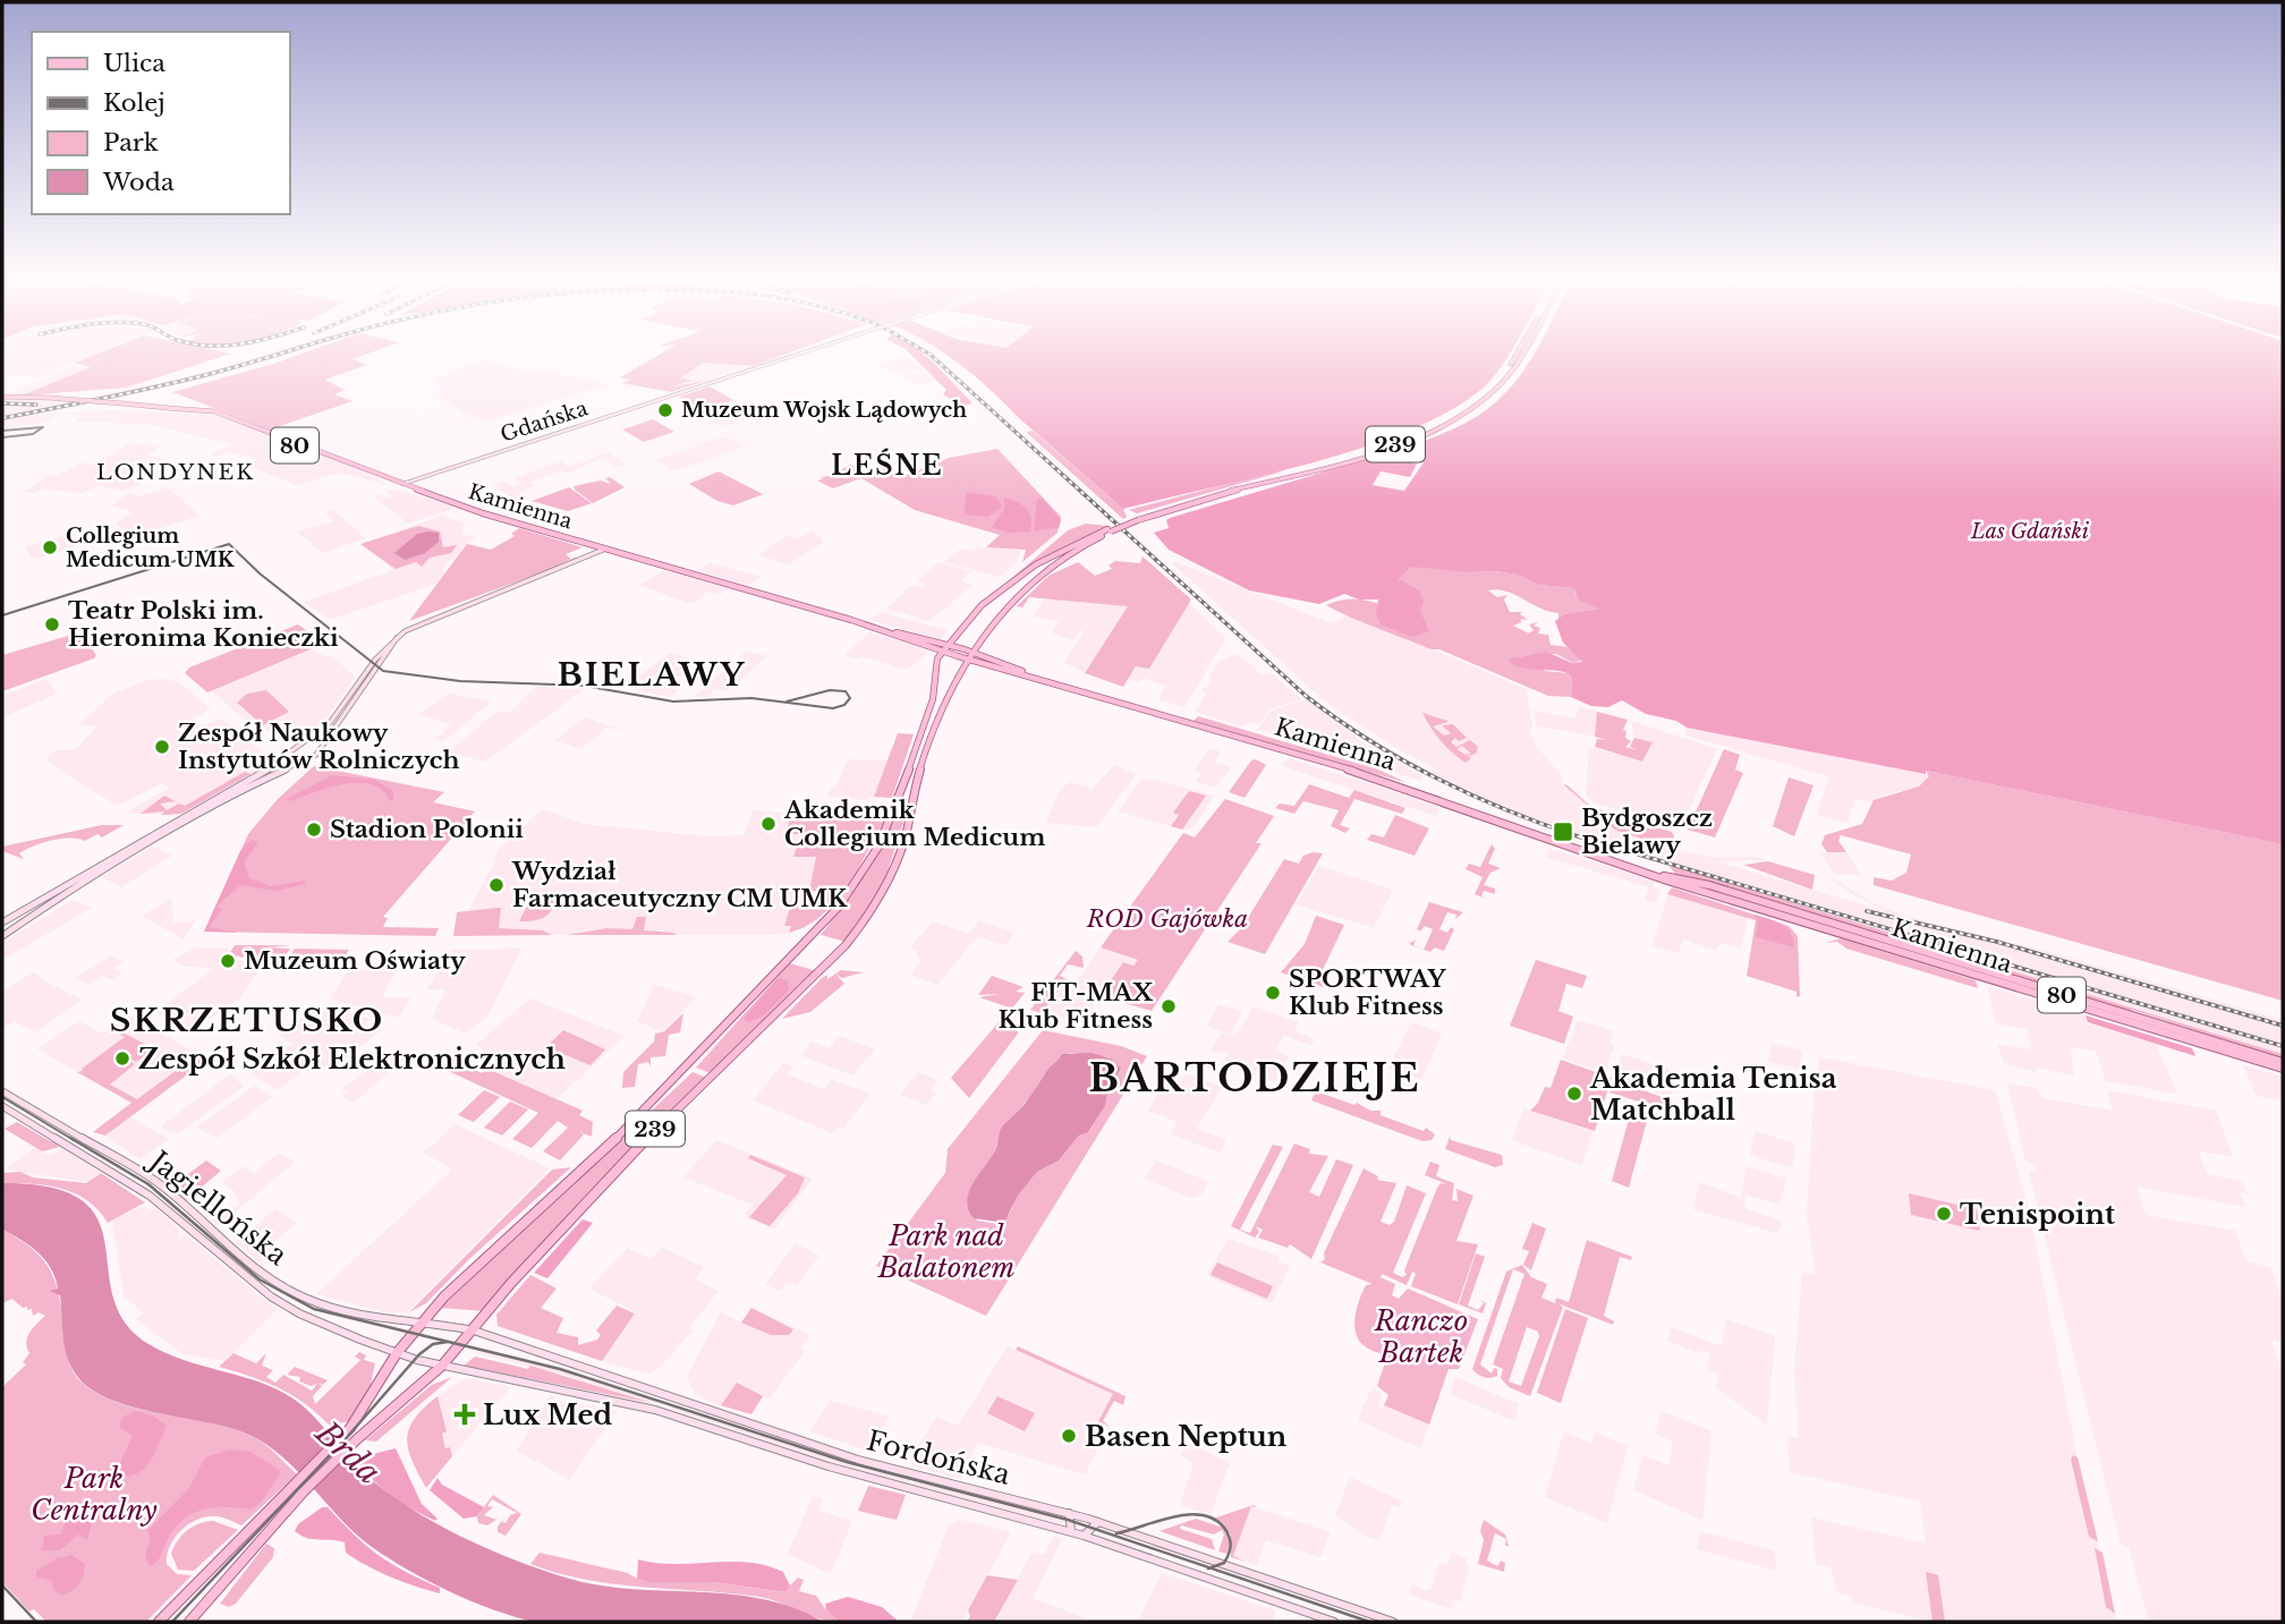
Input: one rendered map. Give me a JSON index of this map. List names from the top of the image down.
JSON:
{
  "streets": {
    "main road": [
      "Gdańska",
      "239",
      "80",
      "Kamienna",
      "Jagiellońska",
      "Fordońska"
    ]
  },
  "crossings": [
    ["Gdańska", "80"],
    ["Gdańska", "Kamienna"],
    ["239", "Kamienna"],
    ["239", "Jagiellońska"],
    ["239", "Fordońska"],
    ["80", "Kamienna"],
    ["Jagiellońska", "Fordońska"]
  ],
  "districts": [
    "LEŚNE",
    "LONDYNEK",
    "BIELAWY",
    "SKRZETUSKO",
    "BARTODZIEJE"
  ],
  "water": ["Brda"],
  "parks": [
    "Las Gdański",
    "ROD Gajówka",
    "Park nad Balatonem",
    "Ranczo Bartek",
    "Park Centralny"
  ],
  "places": {
    "other": [
      "Muzeum Wojsk Lądowych",
      "Collegium Medicum UMK",
      "Teatr Polski im. Hieronima Konieczki",
      "Zespół Naukowy Instytutów Rolniczych",
      "Akademik Collegium Medicum",
      "Stadion Polonii",
      "Wydział Farmaceutyczny CM UMK",
      "Muzeum Oświaty",
      "SPORTWAY Klub Fitness",
      "FIT-MAX Klub Fitness",
      "Zespół Szkół Elektronicznych",
      "Akademia Tenisa Matchball",
      "Tenispoint",
      "Basen Neptun"
    ],
    "transit": ["Bydgoszcz Bielawy"],
    "health": ["Lux Med"]
  },
  "legend": [
    "Ulica",
    "Kolej",
    "Park",
    "Woda"
  ]
}
